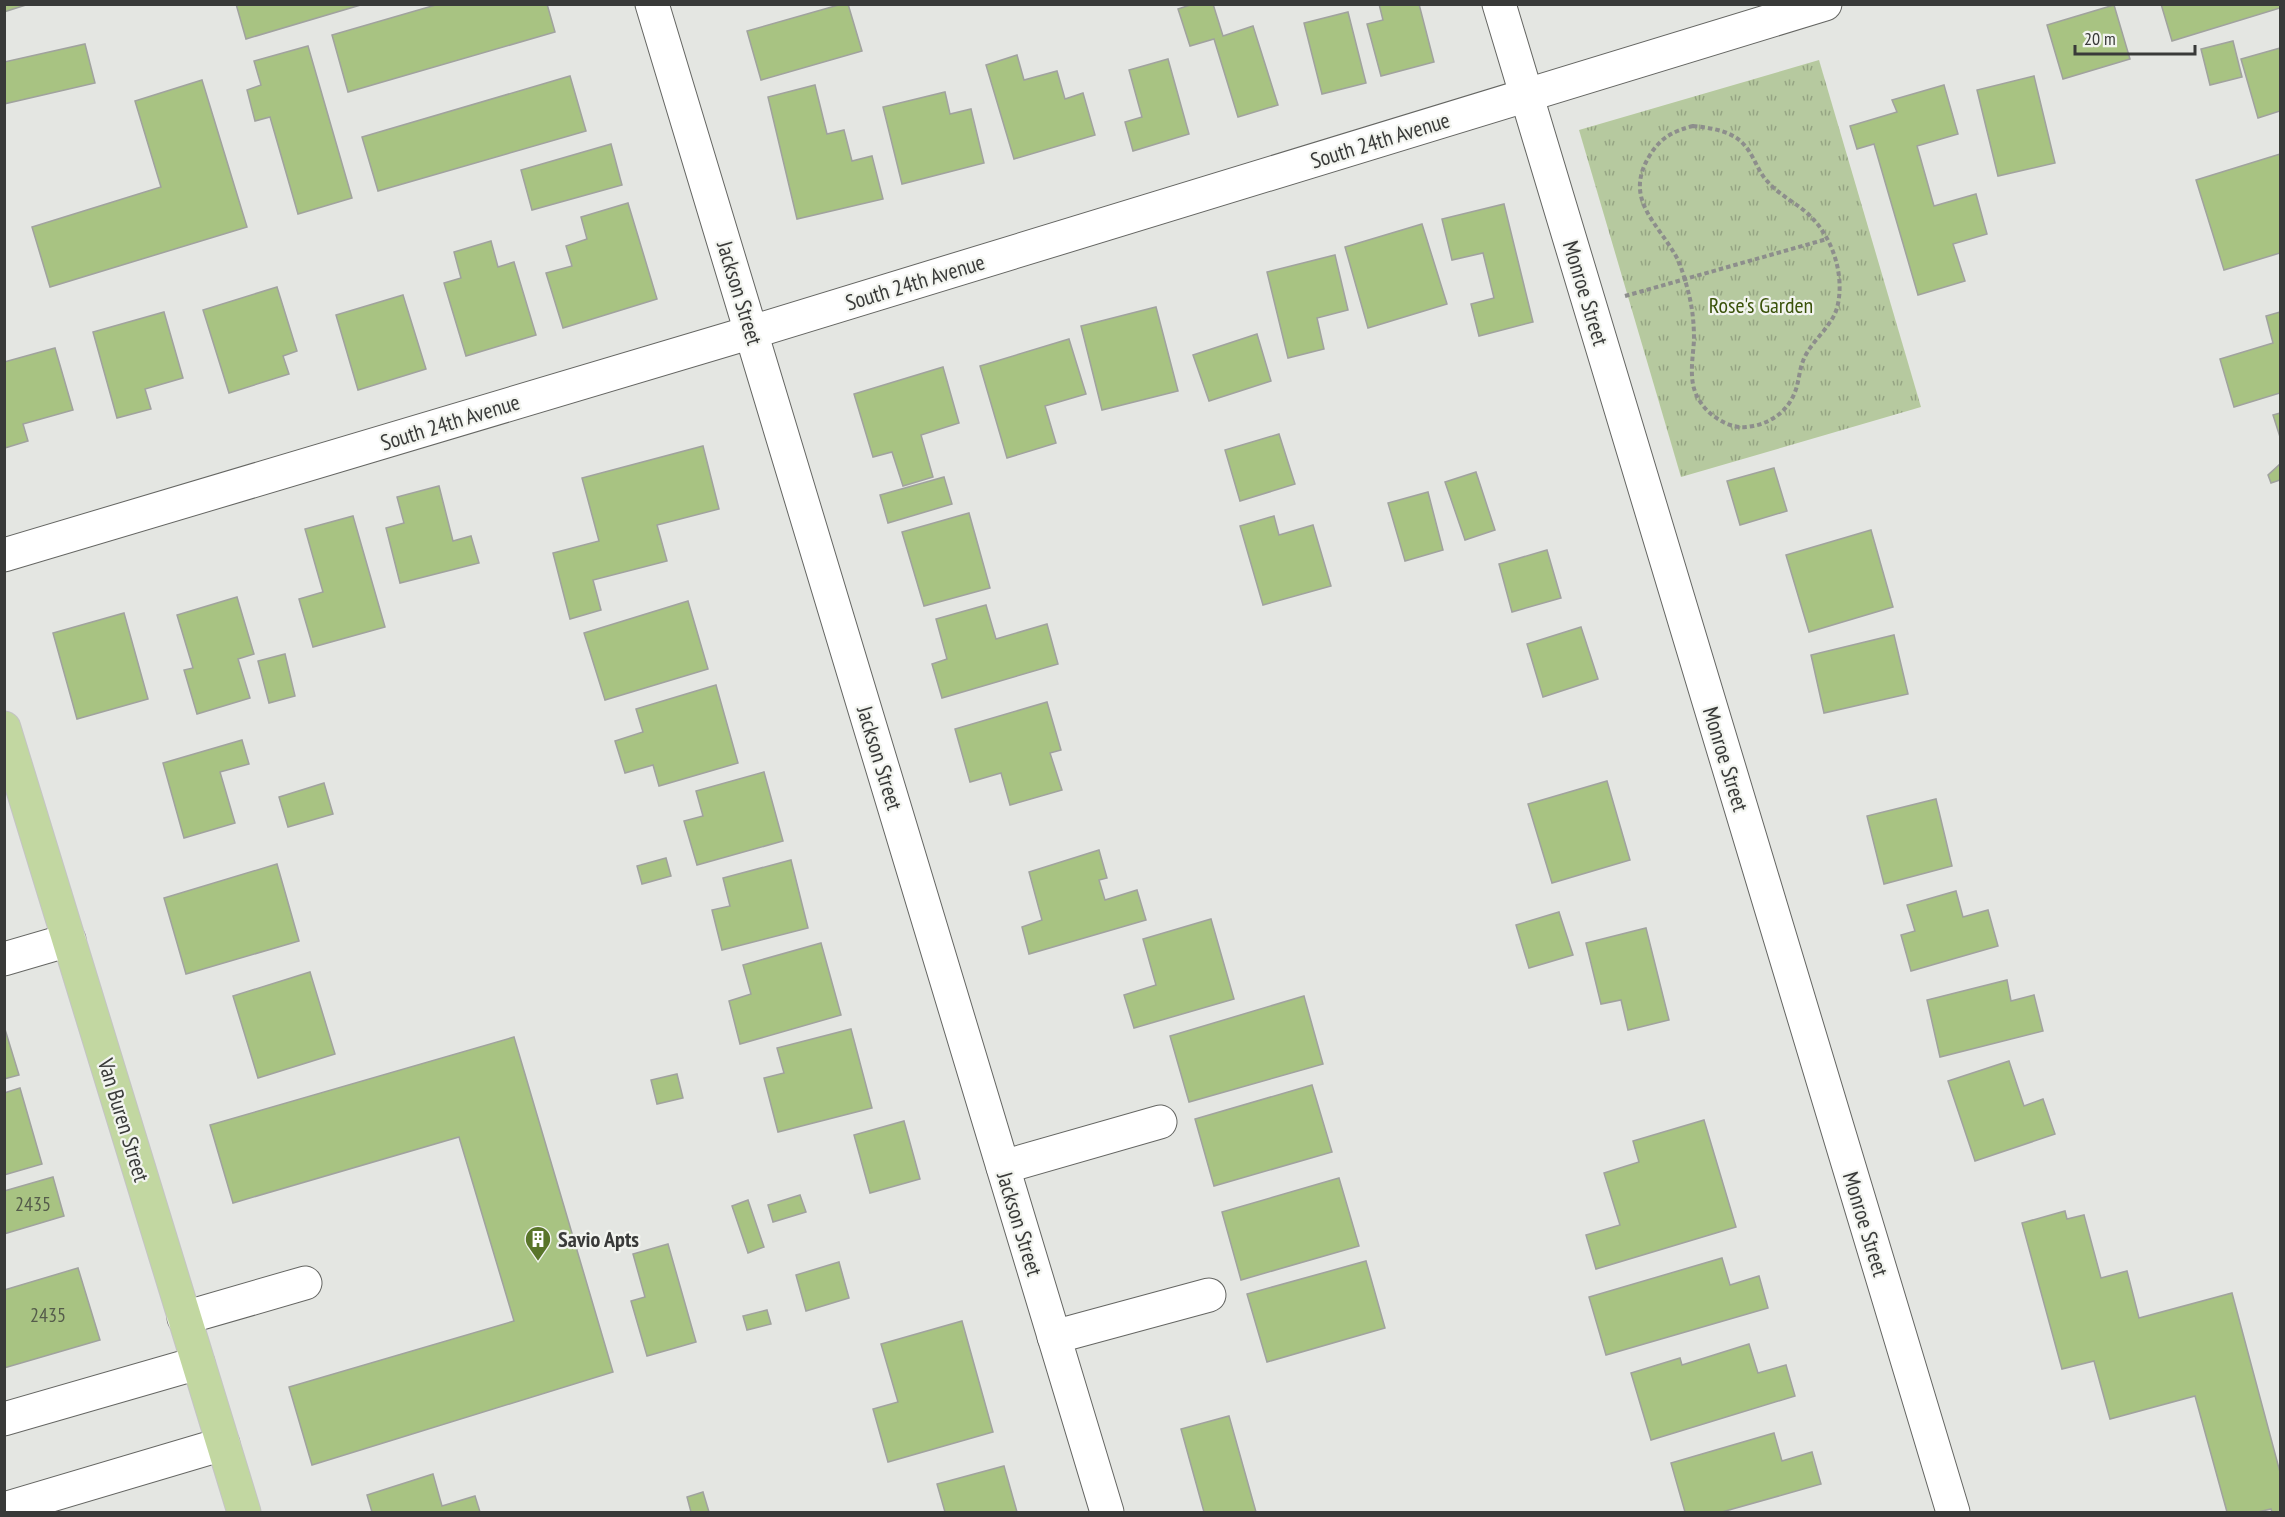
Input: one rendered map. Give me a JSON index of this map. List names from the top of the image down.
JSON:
{
  "streets": {
    "main road": ["Van Buren Street"],
    "street": ["South 24th Avenue", "Jackson Street", "Monroe Street"]
  },
  "crossings": [
    ["South 24th Avenue", "Jackson Street"],
    ["South 24th Avenue", "Monroe Street"]
  ],
  "parks": ["Rose's Garden"],
  "places": {
    "building": ["Savio Apts"]
  },
  "house_numbers": ["2435", "2435"],
  "scale_bar": "20 m"
}
